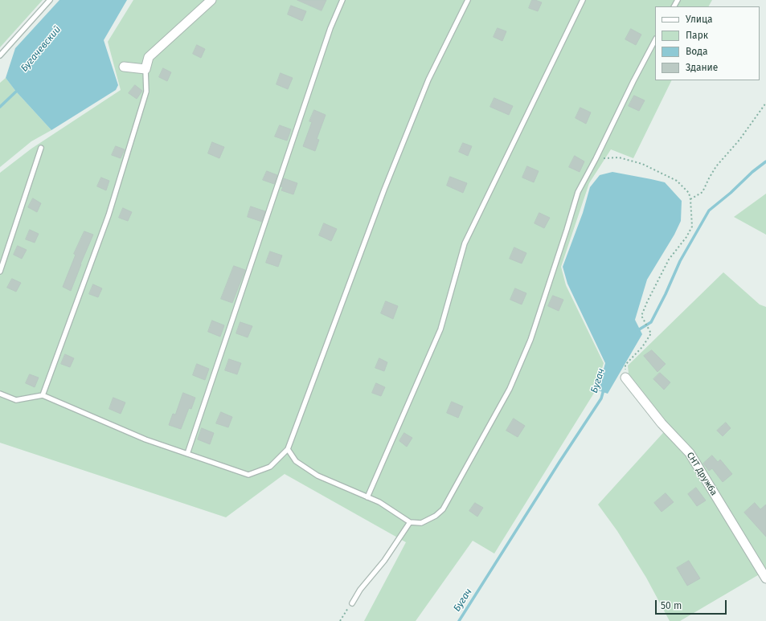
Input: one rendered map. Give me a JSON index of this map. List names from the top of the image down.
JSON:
{
  "streets": {
    "street": ["СНТ Дружба"]
  },
  "water": ["Бугачевский", "Бугач"],
  "legend": [
    "Улица",
    "Парк",
    "Вода",
    "Здание"
  ],
  "scale_bar": "50 m"
}
